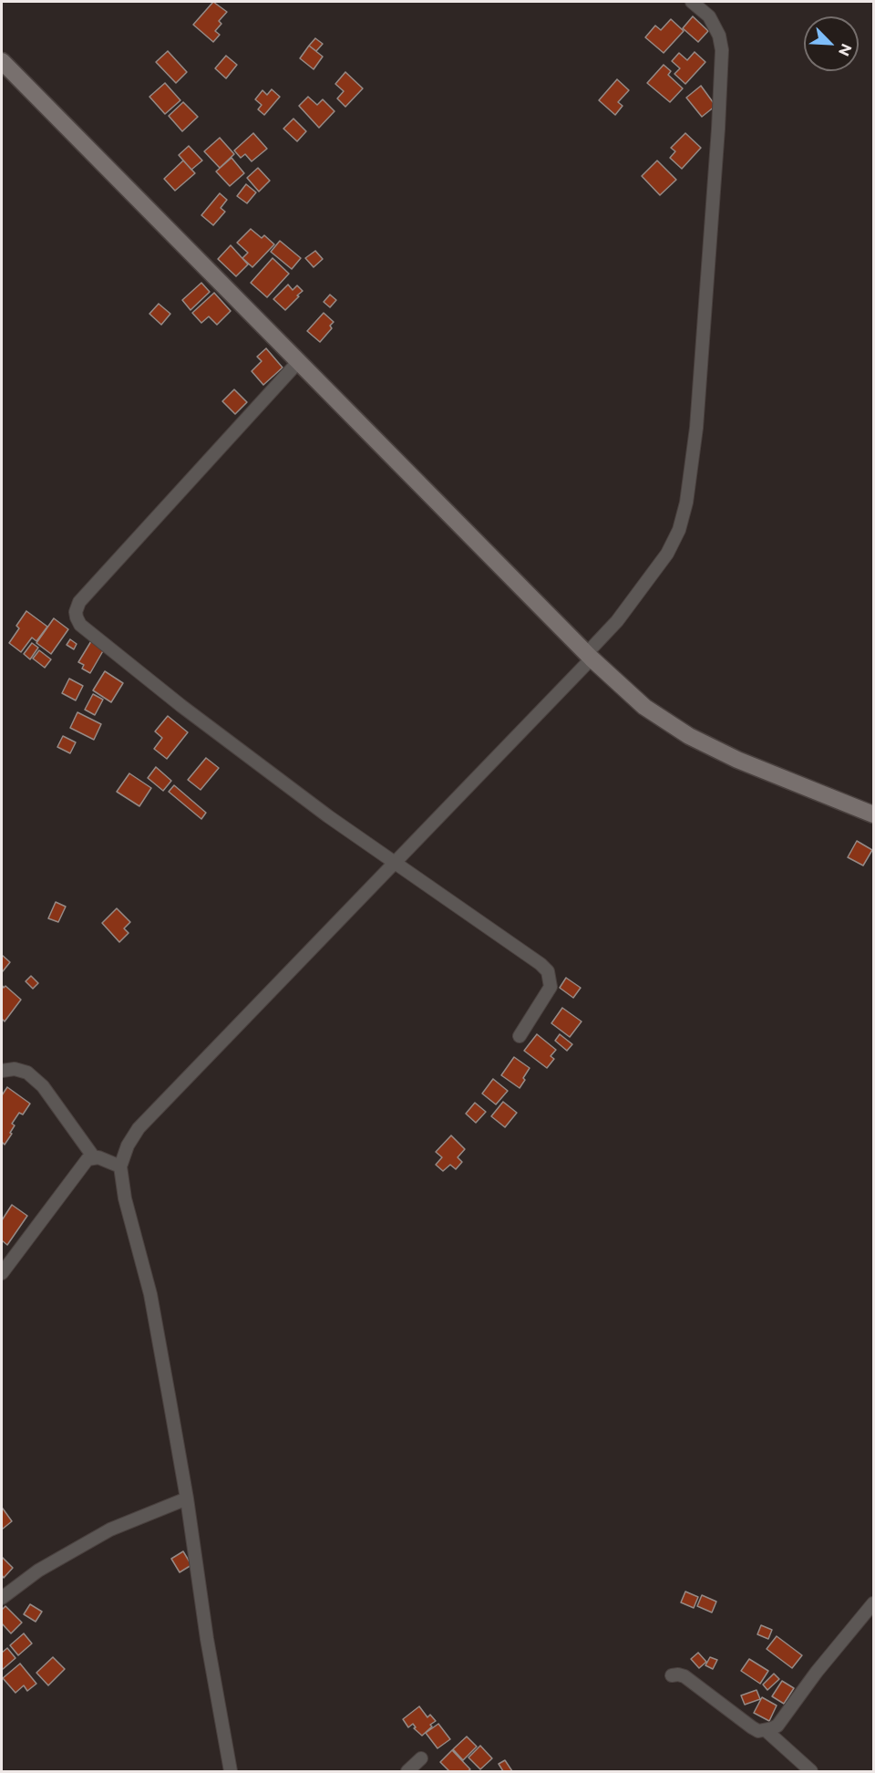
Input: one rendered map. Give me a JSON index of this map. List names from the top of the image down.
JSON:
{
  "north": "bottom right"
}
